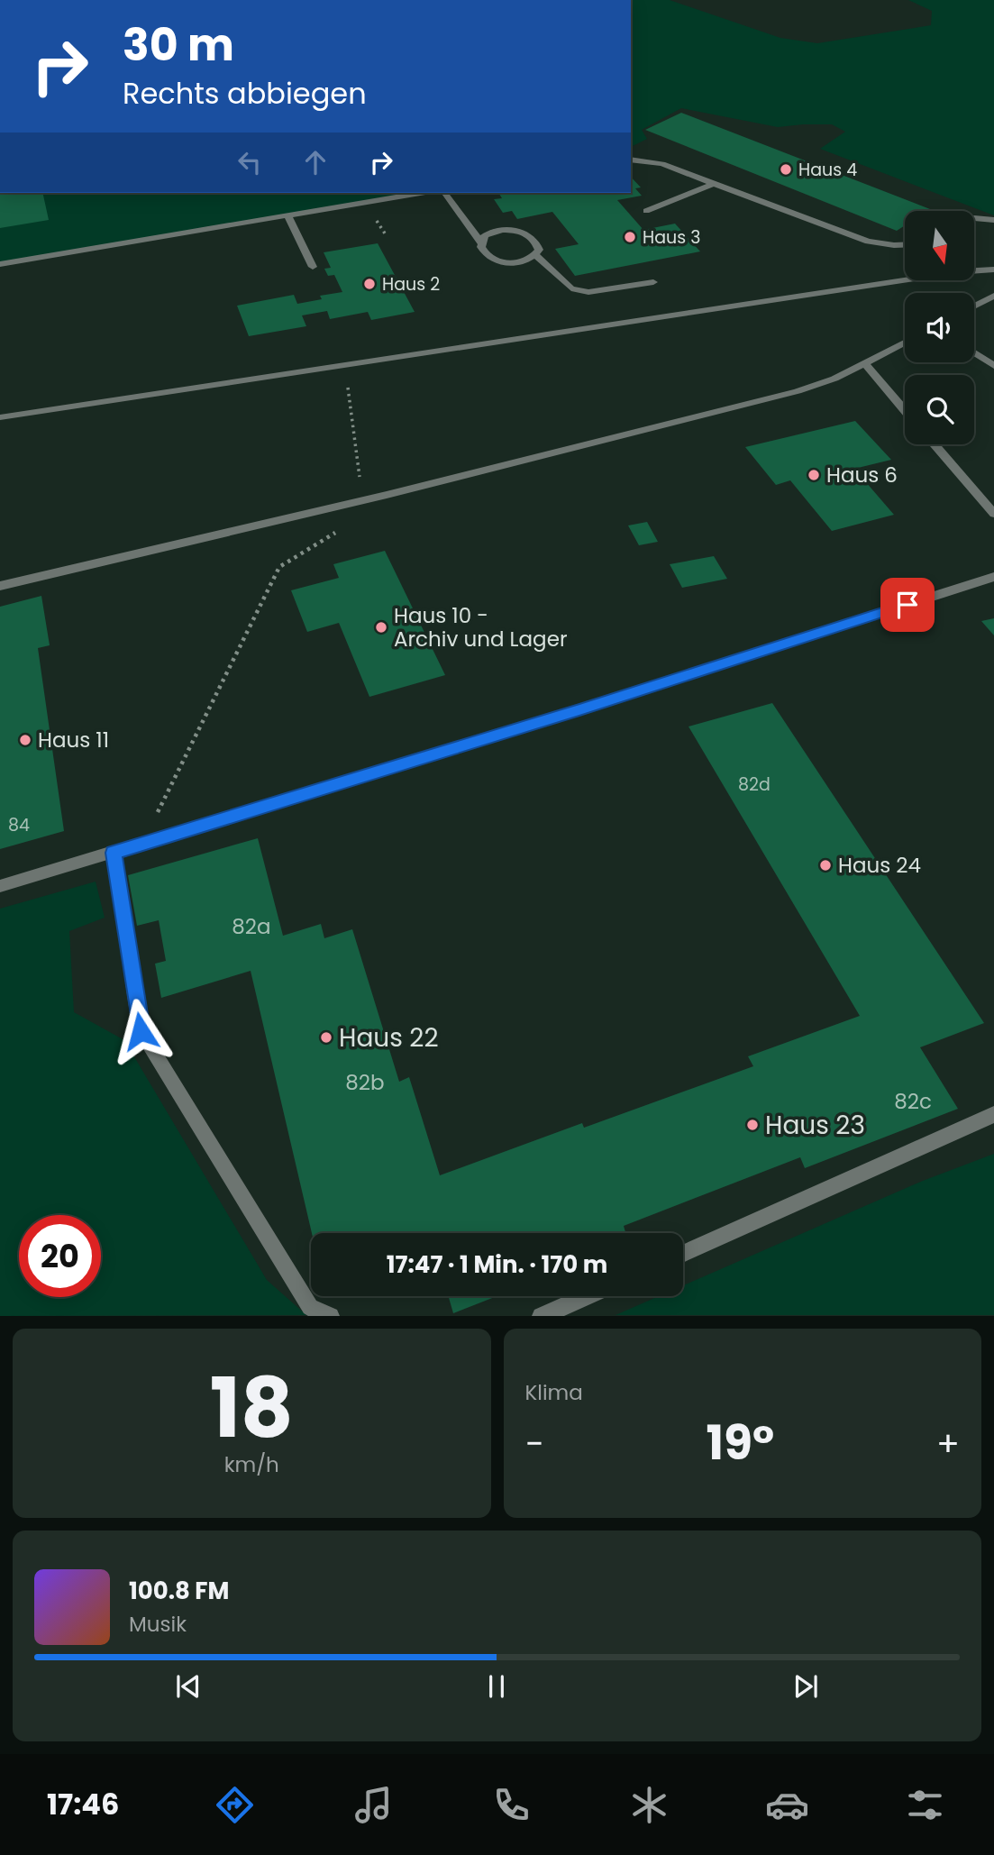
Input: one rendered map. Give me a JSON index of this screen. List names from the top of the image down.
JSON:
{
  "places": [
    "Haus 4",
    "Haus 3",
    "Haus 2",
    "Haus 6",
    "Haus 10 - Archiv und Lager",
    "Haus 11",
    "Haus 24",
    "Haus 22",
    "Haus 23"
  ],
  "house_numbers": [
    "82d",
    "84",
    "82a",
    "82b",
    "82c"
  ],
  "north": "bottom",
  "page": {
    "turn": ["30 m", "Rechts abbiegen"],
    "limit": "20",
    "trip": "17:47 · 1 Min. · 170 m",
    "tile": [
      ["18", "km/h"],
      "Klima"
    ],
    "heat": ["−", "19°", "+"],
    "song": ["100.8 FM", "Musik"],
    "tabs": "17:46"
  }
}
